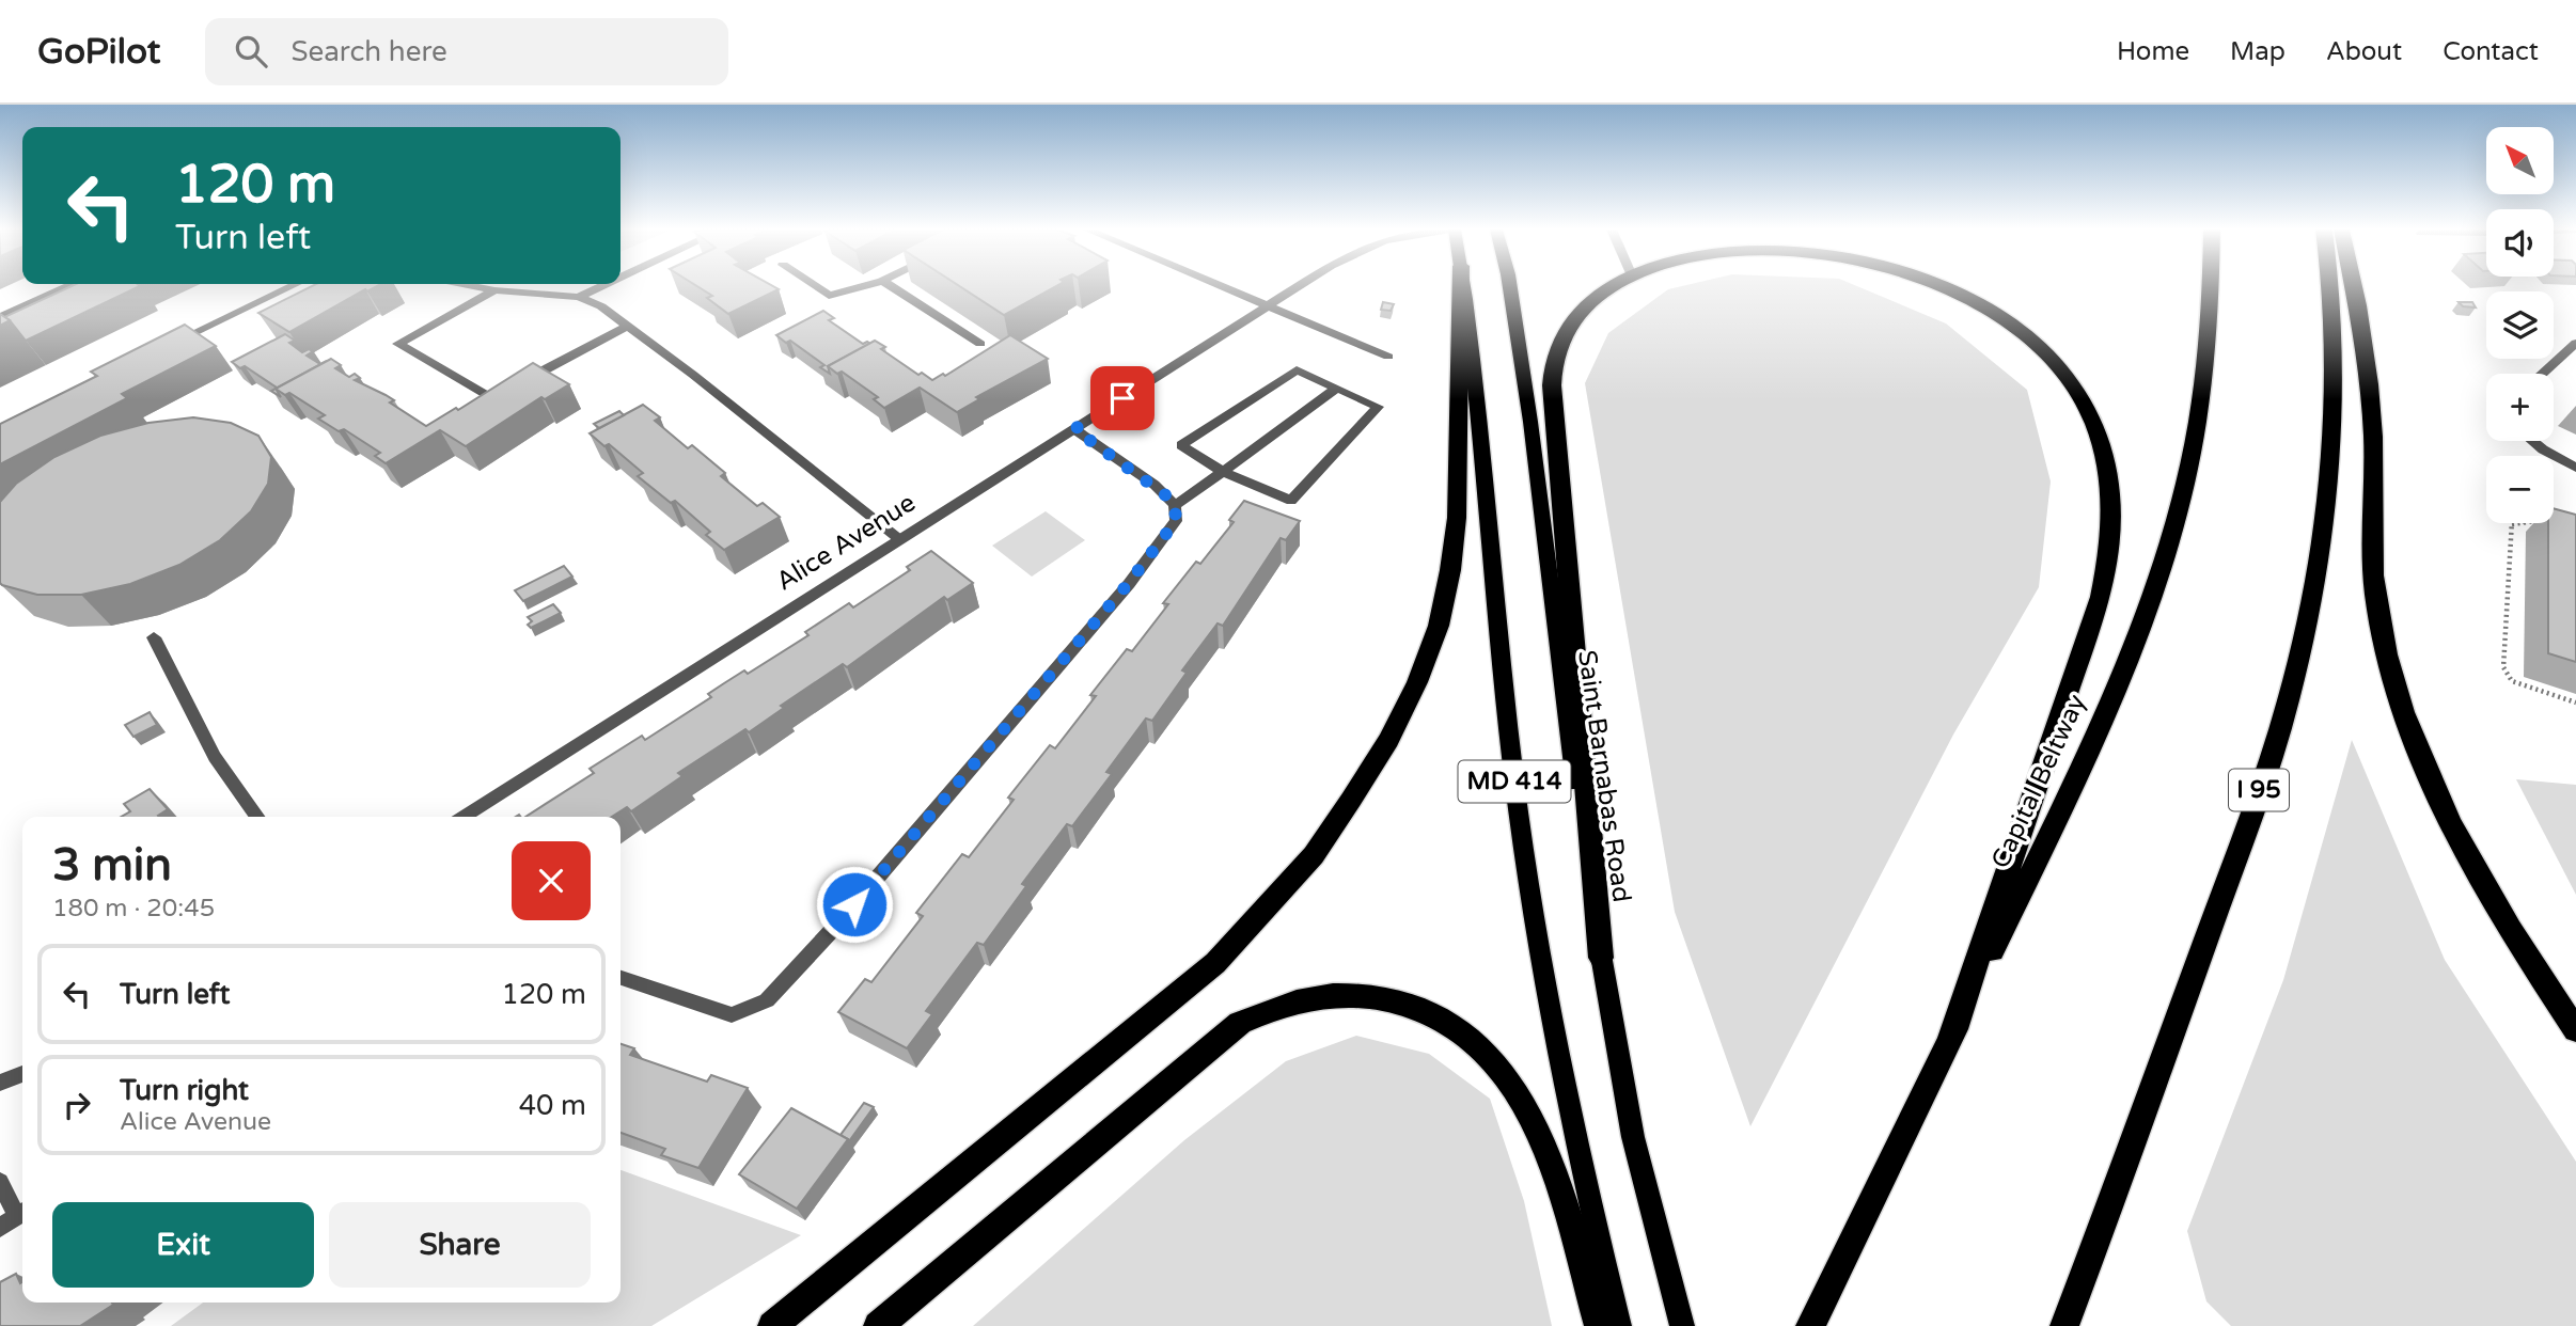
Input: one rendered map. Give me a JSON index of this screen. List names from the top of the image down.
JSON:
{
  "streets": {
    "highway": ["Capital Beltway", "I 95"],
    "main road": ["Saint Barnabas Road", "MD 414"],
    "street": ["Alice Avenue"]
  },
  "north": "top left",
  "page": {
    "header": "GoPilot",
    "search": "Search here",
    "nav": [
      "Home",
      "Map",
      "About",
      "Contact"
    ],
    "map_buttons": ["+", "−"],
    "turn": ["120 m", "Turn left"],
    "heading": ["3 min", "180 m · 20:45"],
    "list": [
      {
        "name": "Turn left",
        "value": "120 m"
      },
      {
        "name": "Turn right",
        "note": "Alice Avenue",
        "value": "40 m"
      }
    ],
    "buttons": ["Exit", "Share"]
  }
}
